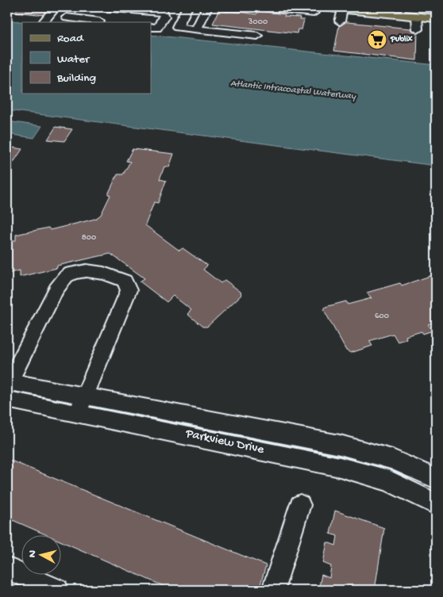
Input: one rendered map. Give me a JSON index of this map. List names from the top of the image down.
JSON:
{
  "streets": {
    "street": ["Parkview Drive"]
  },
  "water": ["Atlantic Intracoastal Waterway"],
  "places": {
    "supermarket": ["Publix"]
  },
  "house_numbers": ["3000", "800", "600"],
  "legend": ["Road", "Water", "Building"],
  "north": "left"
}
